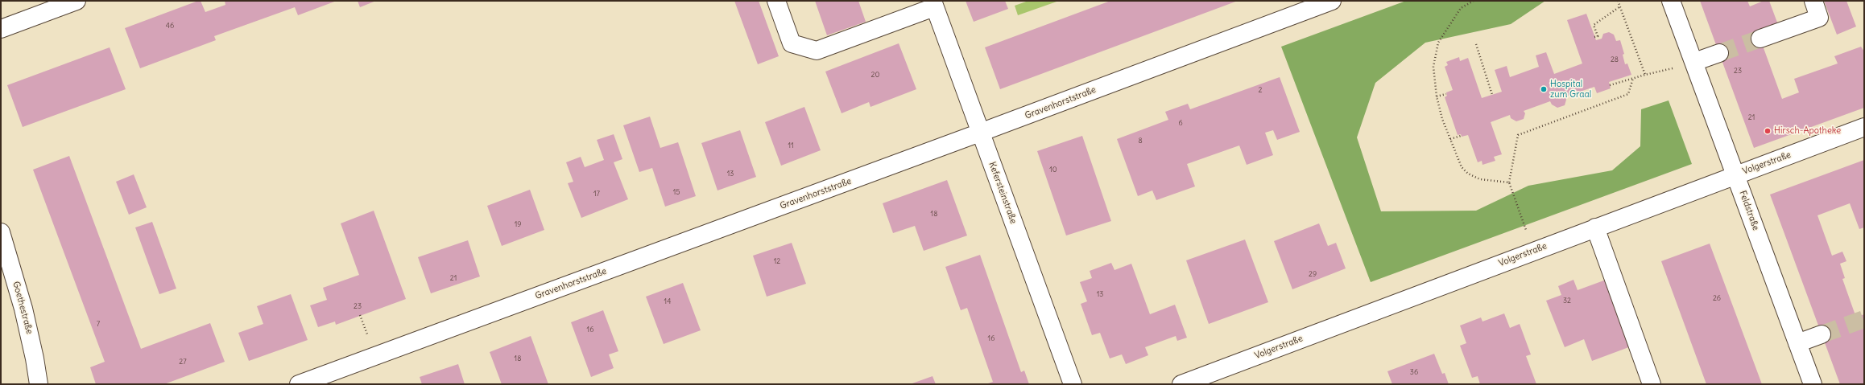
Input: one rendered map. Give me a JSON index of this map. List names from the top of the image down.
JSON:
{
  "streets": {
    "street": [
      "Gravenhorststraße",
      "Volgerstraße",
      "Kefersteinstraße",
      "Feldstraße",
      "Goethestraße"
    ]
  },
  "crossings": [
    ["Gravenhorststraße", "Kefersteinstraße"],
    ["Volgerstraße", "Feldstraße"]
  ],
  "places": ["Hospital zum Graal", "Hirsch-Apotheke"],
  "house_numbers": [
    "46",
    "28",
    "23",
    "20",
    "2",
    "21",
    "6",
    "8",
    "11",
    "10",
    "13",
    "15",
    "17",
    "18",
    "19",
    "12",
    "29",
    "21",
    "13",
    "26",
    "32",
    "14",
    "23",
    "7",
    "16",
    "16",
    "18",
    "27",
    "36"
  ]
}
